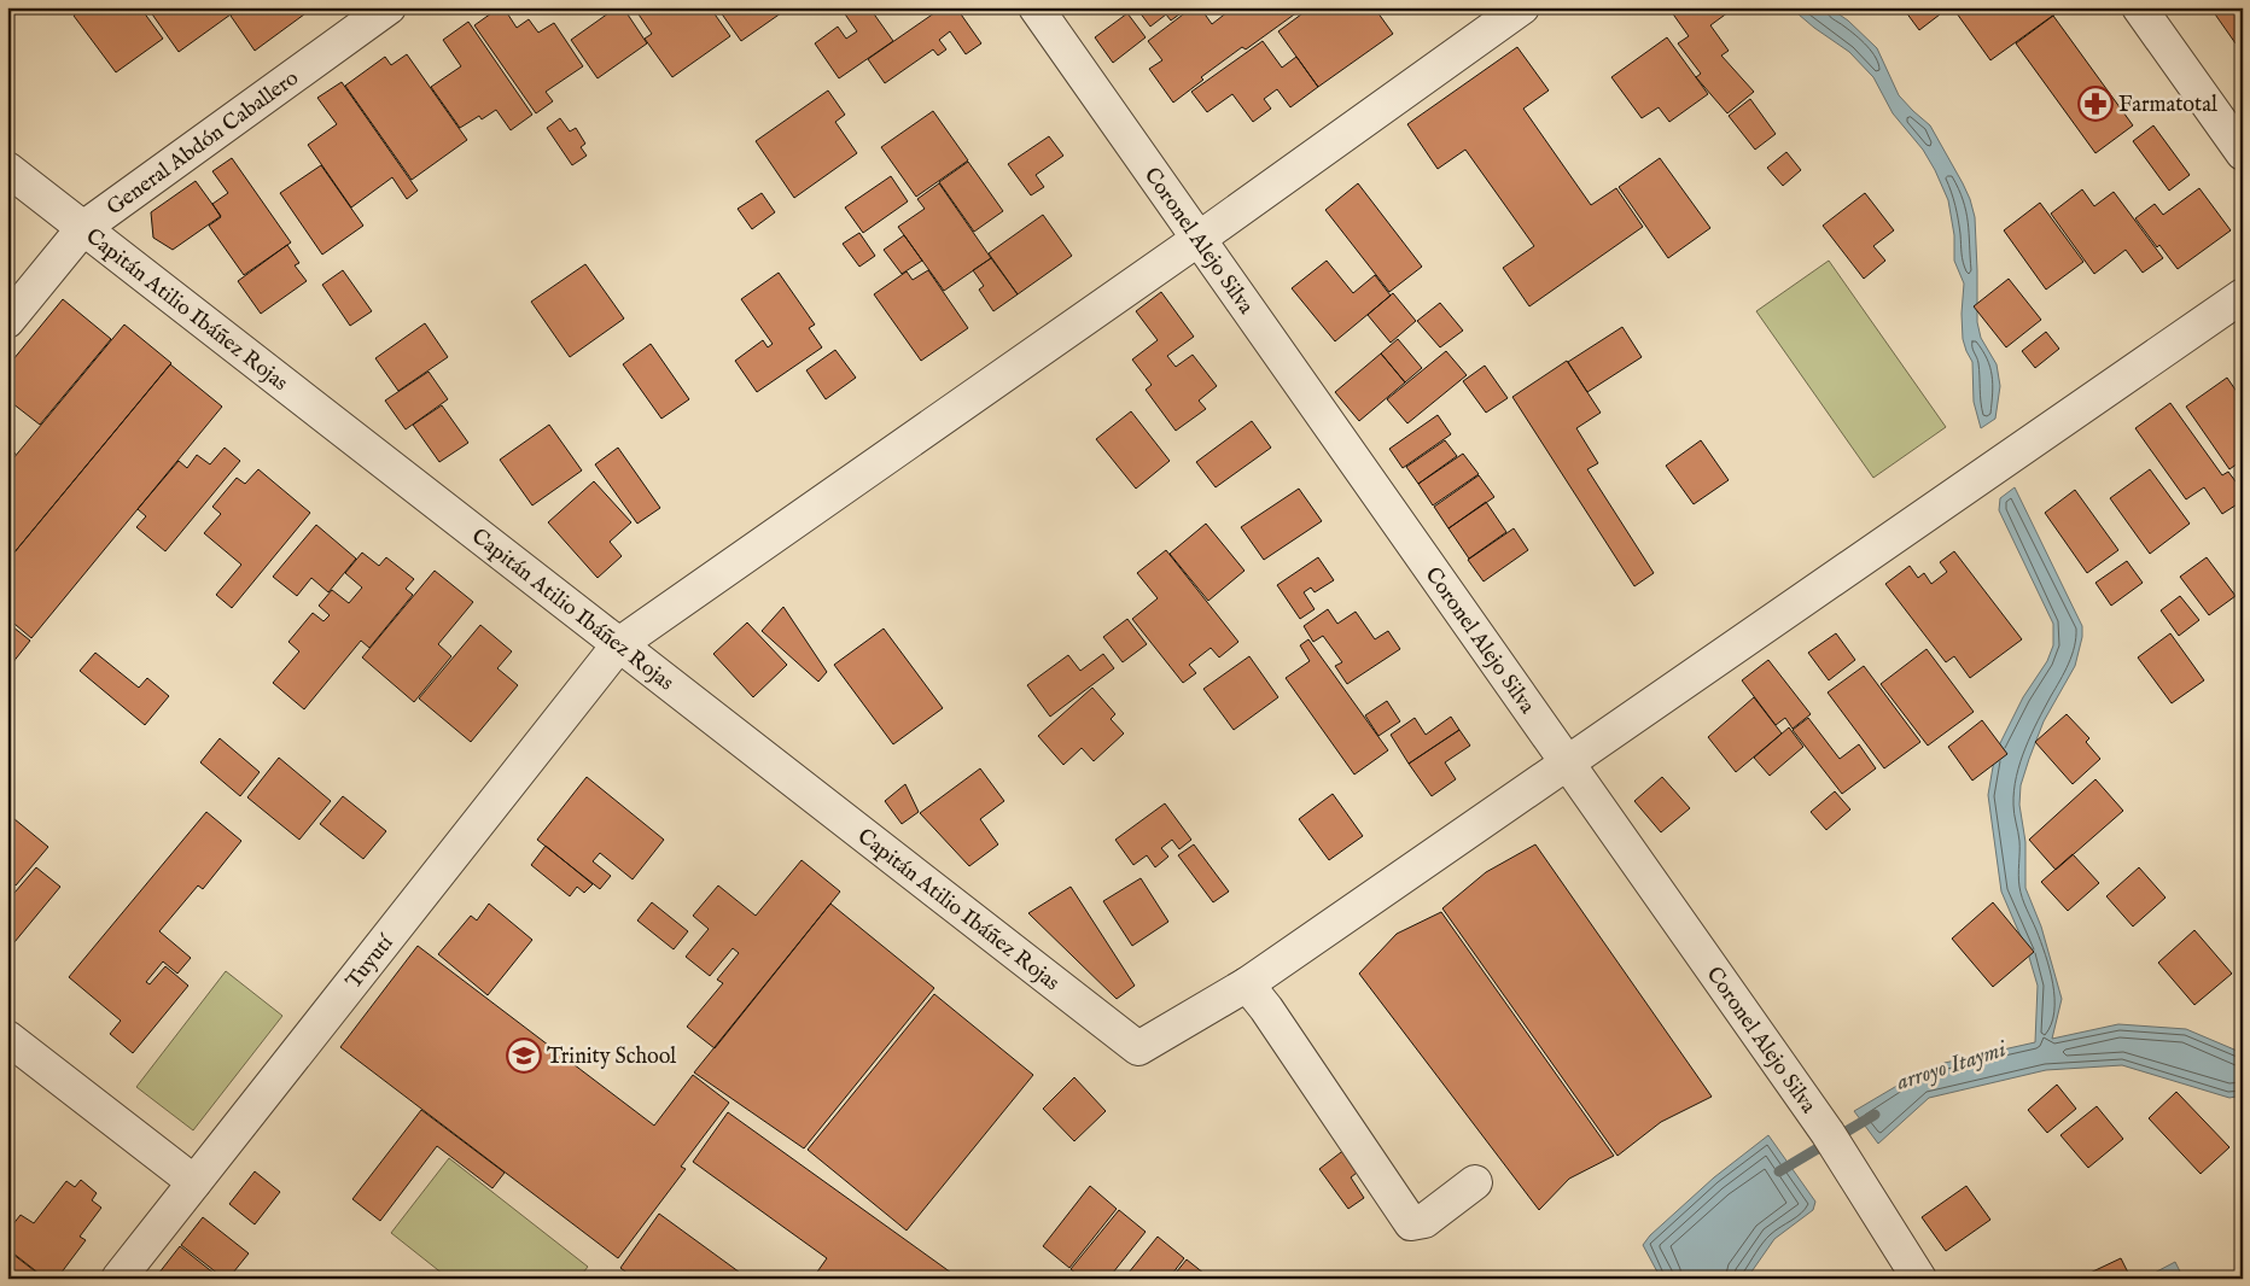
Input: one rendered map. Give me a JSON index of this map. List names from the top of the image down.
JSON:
{
  "streets": {
    "street": [
      "General Abdón Caballero",
      "Coronel Alejo Silva",
      "Capitán Atilio Ibáñez Rojas",
      "Tuyutí"
    ]
  },
  "crossings": [
    ["General Abdón Caballero", "Capitán Atilio Ibáñez Rojas"],
    ["Coronel Alejo Silva", "Tuyutí"],
    ["Capitán Atilio Ibáñez Rojas", "Tuyutí"]
  ],
  "water": ["arroyo Itaymi"],
  "places": {
    "pharmacy": ["Farmatotal"],
    "school or university": ["Trinity School"]
  }
}
